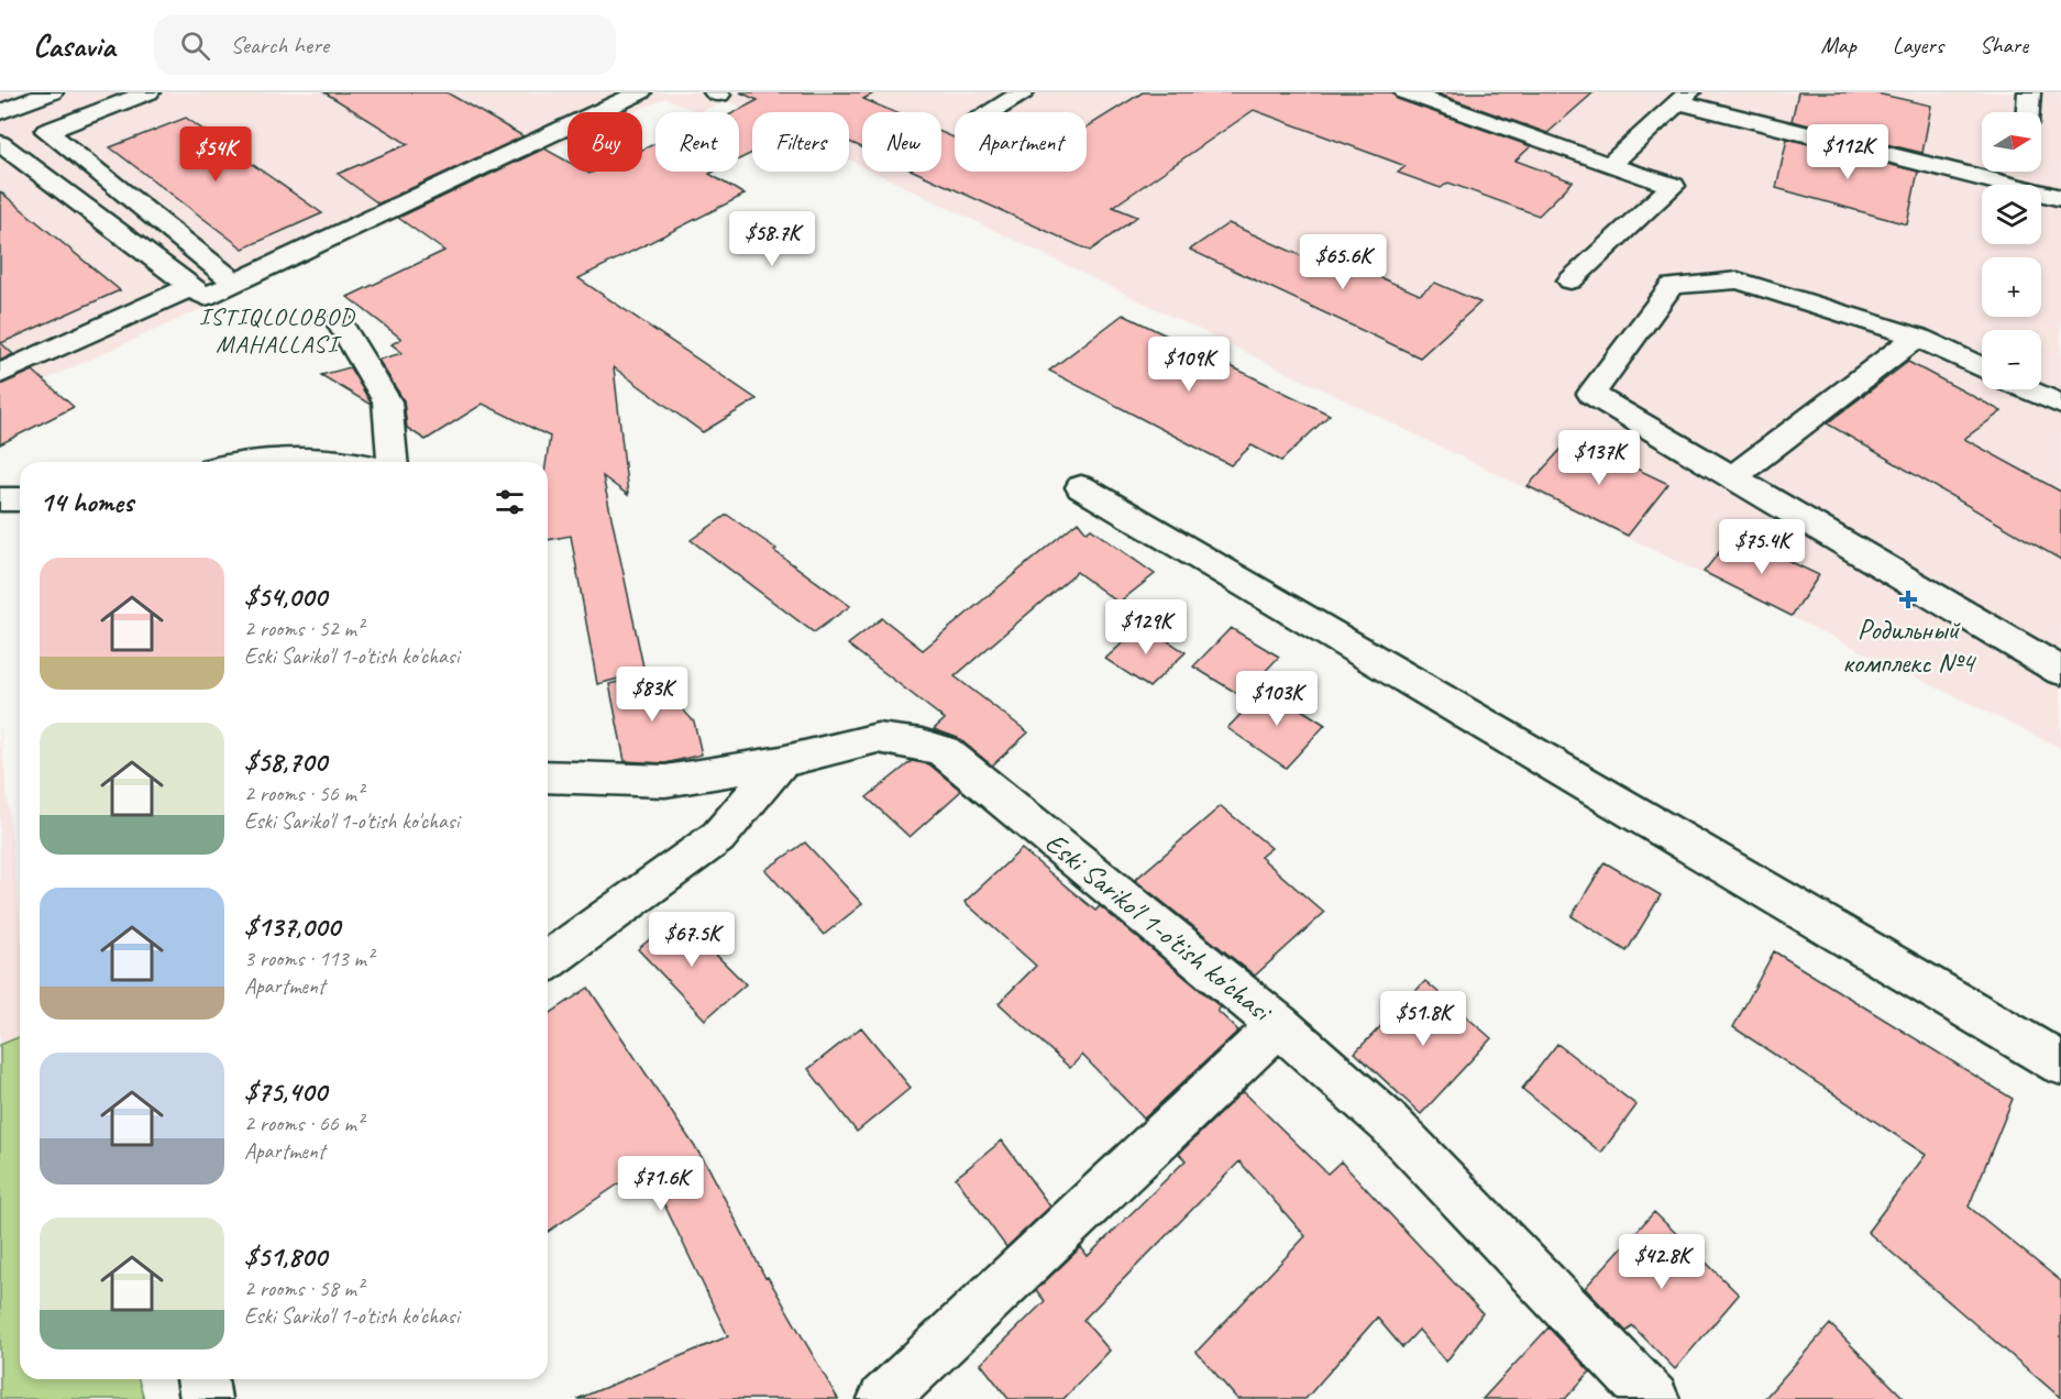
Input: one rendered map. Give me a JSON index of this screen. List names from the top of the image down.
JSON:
{
  "streets": {
    "street": ["Eski Sariko'l 1-o'tish ko'chasi"]
  },
  "districts": ["ISTIQLOLOBOD MAHALLASI"],
  "places": {
    "health": ["Родильный комплекс №4"]
  },
  "north": "right",
  "page": {
    "header": "Casavia",
    "search": "Search here",
    "nav": ["Map", "Layers", "Share"],
    "map_buttons": ["+", "−"],
    "chip": [
      "Buy",
      "Rent",
      "Filters",
      "New",
      "Apartment"
    ],
    "price": [
      "$112K",
      "$54K",
      "$58.7K",
      "$65.6K",
      "$109K",
      "$137K",
      "$75.4K",
      "$129K",
      "$83K",
      "$103K",
      "$67.5K",
      "$51.8K",
      "$71.6K",
      "$42.8K"
    ],
    "heading": "14 homes",
    "list": [
      {
        "name": "$54,000",
        "note": "2 rooms · 52 m² · Eski Sariko'l 1-o'tish ko'chasi"
      },
      {
        "name": "$58,700",
        "note": "2 rooms · 56 m² · Eski Sariko'l 1-o'tish ko'chasi"
      },
      {
        "name": "$137,000",
        "note": "3 rooms · 113 m² · Apartment"
      },
      {
        "name": "$75,400",
        "note": "2 rooms · 66 m² · Apartment"
      },
      {
        "name": "$51,800",
        "note": "2 rooms · 58 m² · Eski Sariko'l 1-o'tish ko'chasi"
      }
    ]
  }
}
